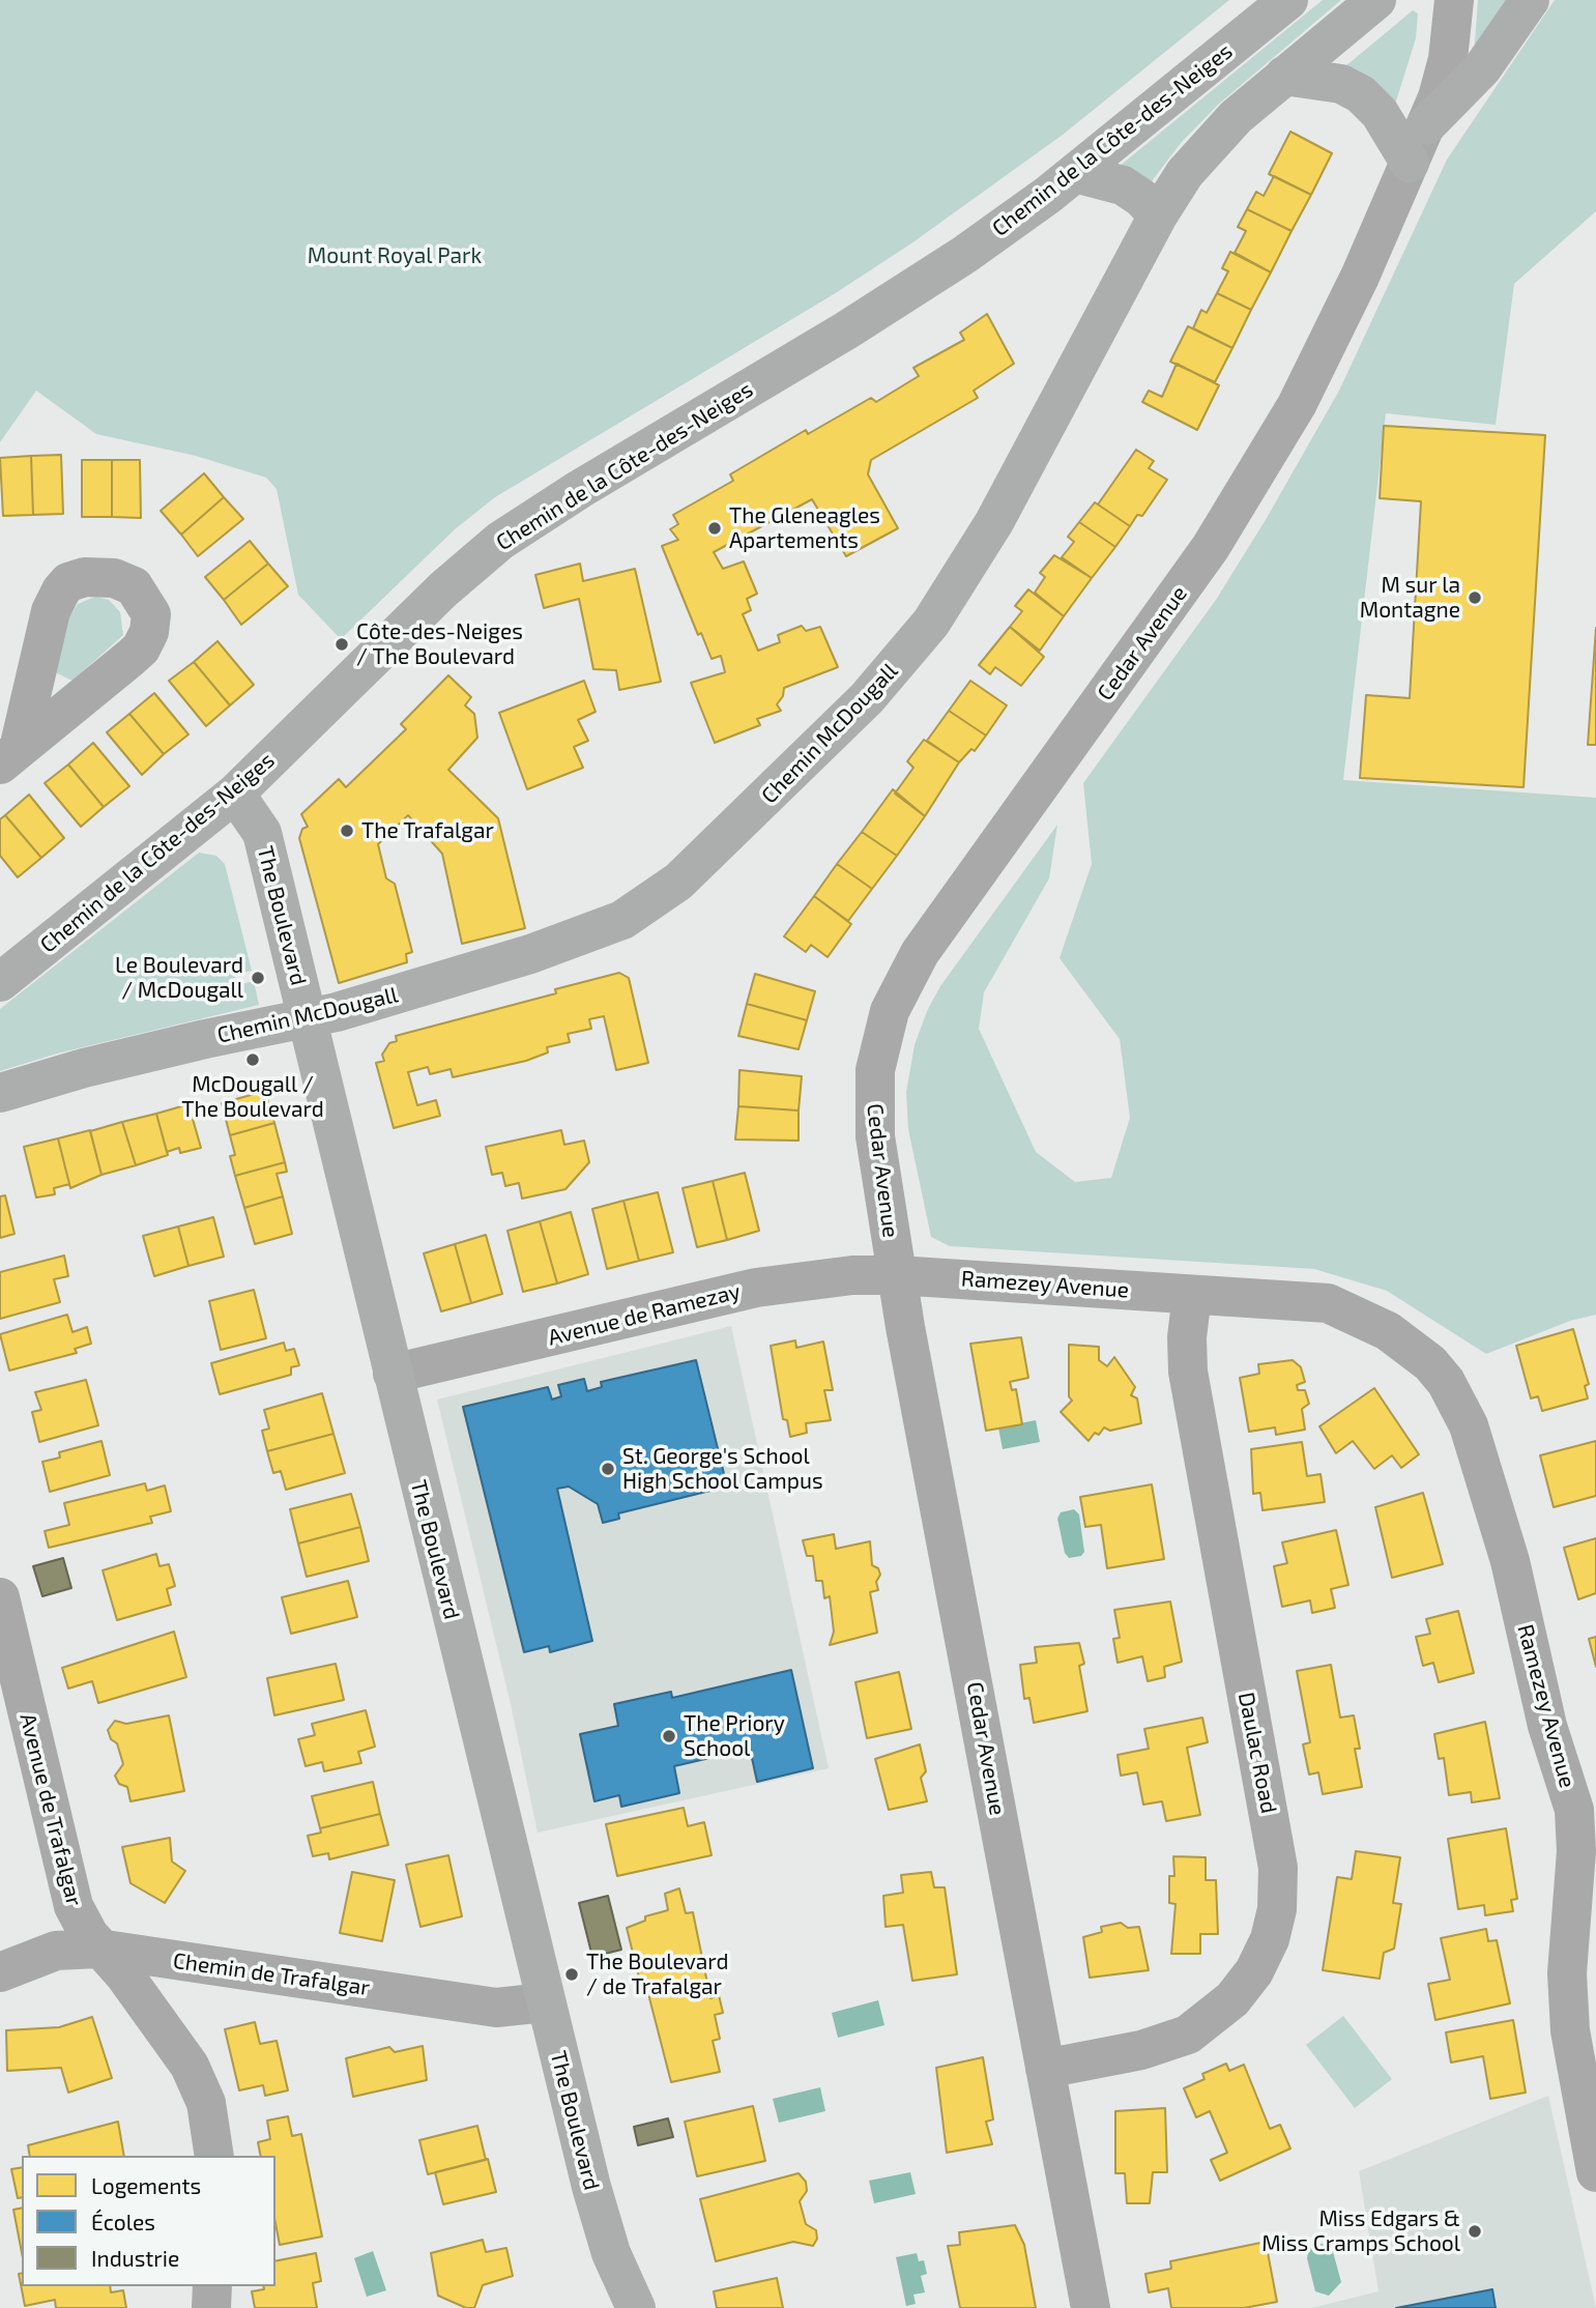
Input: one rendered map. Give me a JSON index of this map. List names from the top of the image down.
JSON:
{
  "streets": {
    "main road": ["Chemin de la Côte-des-Neiges", "Chemin McDougall", "The Boulevard"],
    "street": [
      "Cedar Avenue",
      "Ramezey Avenue",
      "Avenue de Ramezay",
      "Daulac Road",
      "Avenue de Trafalgar",
      "Chemin de Trafalgar"
    ]
  },
  "crossings": [
    ["Chemin de la Côte-des-Neiges", "The Boulevard"],
    ["Cedar Avenue", "Ramezey Avenue"],
    ["Cedar Avenue", "Avenue de Ramezay"],
    ["Cedar Avenue", "Daulac Road"],
    ["Chemin McDougall", "The Boulevard"],
    ["The Boulevard", "Avenue de Ramezay"],
    ["The Boulevard", "Chemin de Trafalgar"],
    ["Ramezey Avenue", "Avenue de Ramezay"],
    ["Ramezey Avenue", "Daulac Road"],
    ["Avenue de Trafalgar", "Chemin de Trafalgar"]
  ],
  "parks": ["Mount Royal Park"],
  "places": [
    "The Gleneagles Apartements",
    "M sur la Montagne",
    "Côte-des-Neiges / The Boulevard",
    "The Trafalgar",
    "Le Boulevard / McDougall",
    "McDougall / The Boulevard",
    "St. George's School High School Campus",
    "The Priory School",
    "The Boulevard / de Trafalgar",
    "Miss Edgars & Miss Cramps School"
  ],
  "legend": ["Logements", "Écoles", "Industrie"]
}
